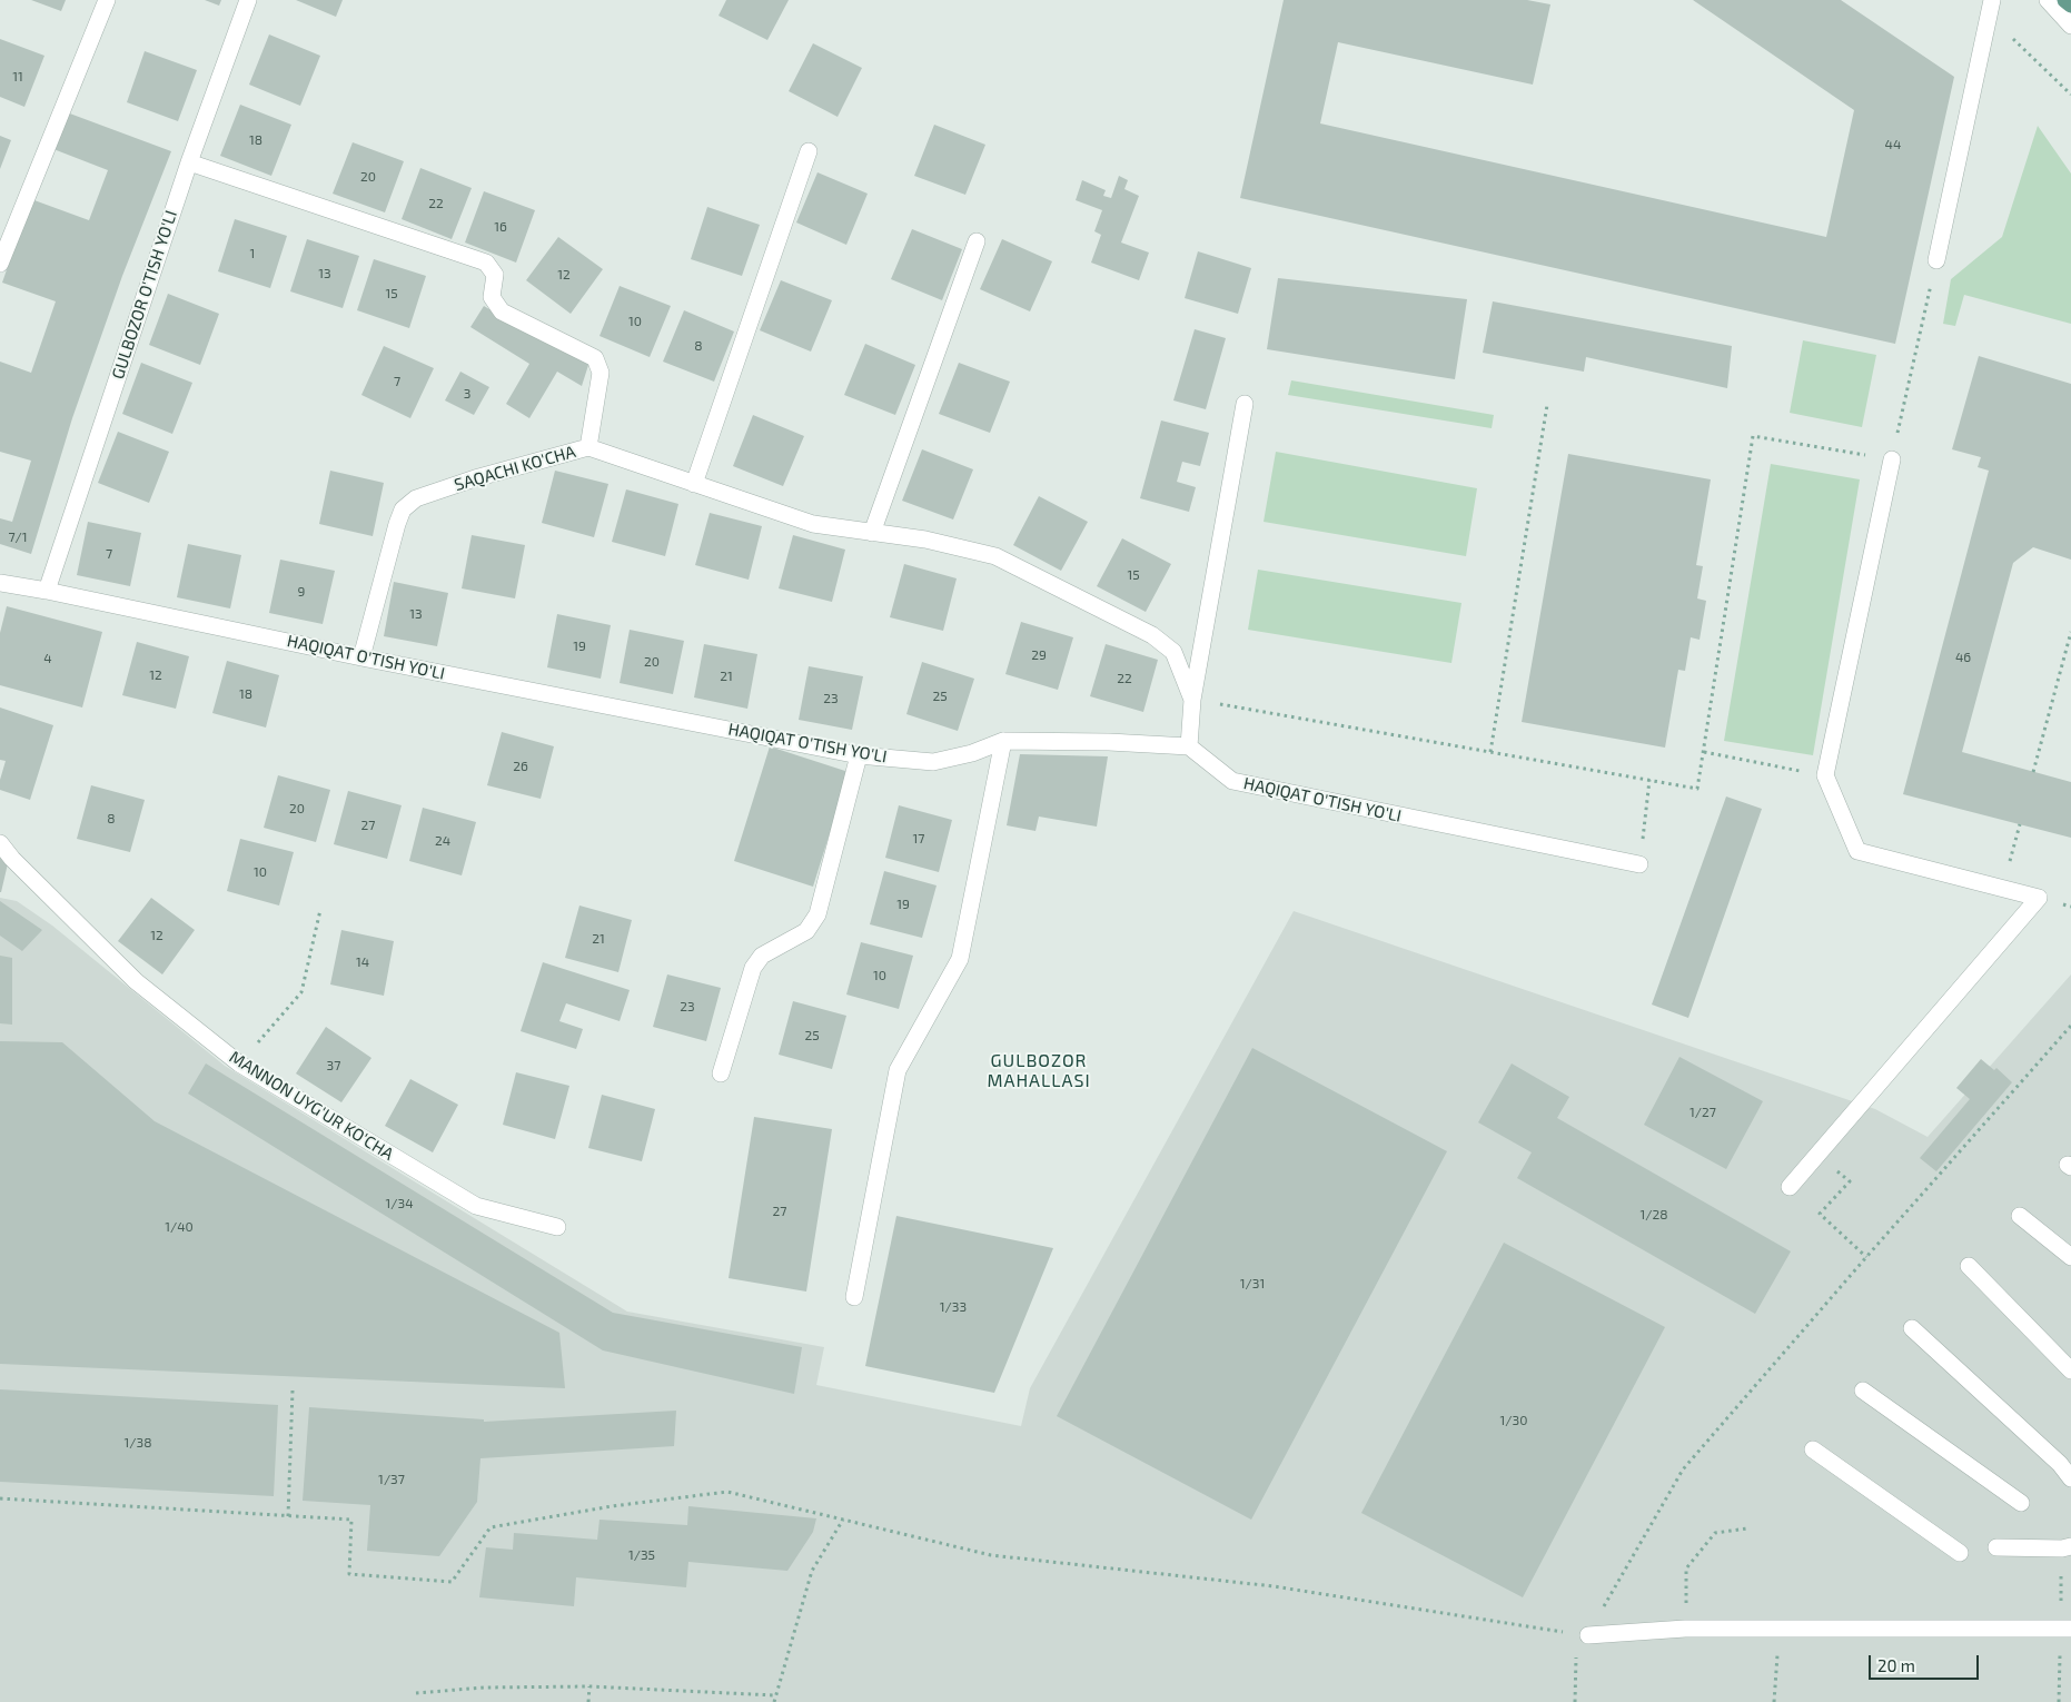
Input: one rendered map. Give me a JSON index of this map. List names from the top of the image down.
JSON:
{
  "streets": {
    "street": [
      "GULBOZOR O'TISH YO'LI",
      "SAQACHI KO'CHA",
      "HAQIQAT O'TISH YO'LI",
      "MANNON UYG'UR KO'CHA"
    ]
  },
  "crossings": [
    ["GULBOZOR O'TISH YO'LI", "SAQACHI KO'CHA"],
    ["GULBOZOR O'TISH YO'LI", "HAQIQAT O'TISH YO'LI"],
    ["SAQACHI KO'CHA", "HAQIQAT O'TISH YO'LI"]
  ],
  "districts": ["GULBOZOR MAHALLASI"],
  "house_numbers": [
    "11",
    "18",
    "44",
    "20",
    "22",
    "16",
    "1",
    "13",
    "12",
    "15",
    "10",
    "8",
    "7",
    "3",
    "7/1",
    "7",
    "15",
    "9",
    "13",
    "19",
    "29",
    "46",
    "4",
    "20",
    "12",
    "21",
    "22",
    "18",
    "25",
    "23",
    "26",
    "20",
    "8",
    "27",
    "17",
    "24",
    "10",
    "19",
    "12",
    "21",
    "14",
    "10",
    "23",
    "25",
    "37",
    "1/27",
    "1/34",
    "27",
    "1/28",
    "1/40",
    "1/31",
    "1/33",
    "1/30",
    "1/38",
    "1/37",
    "1/35"
  ],
  "scale_bar": "20 m"
}
